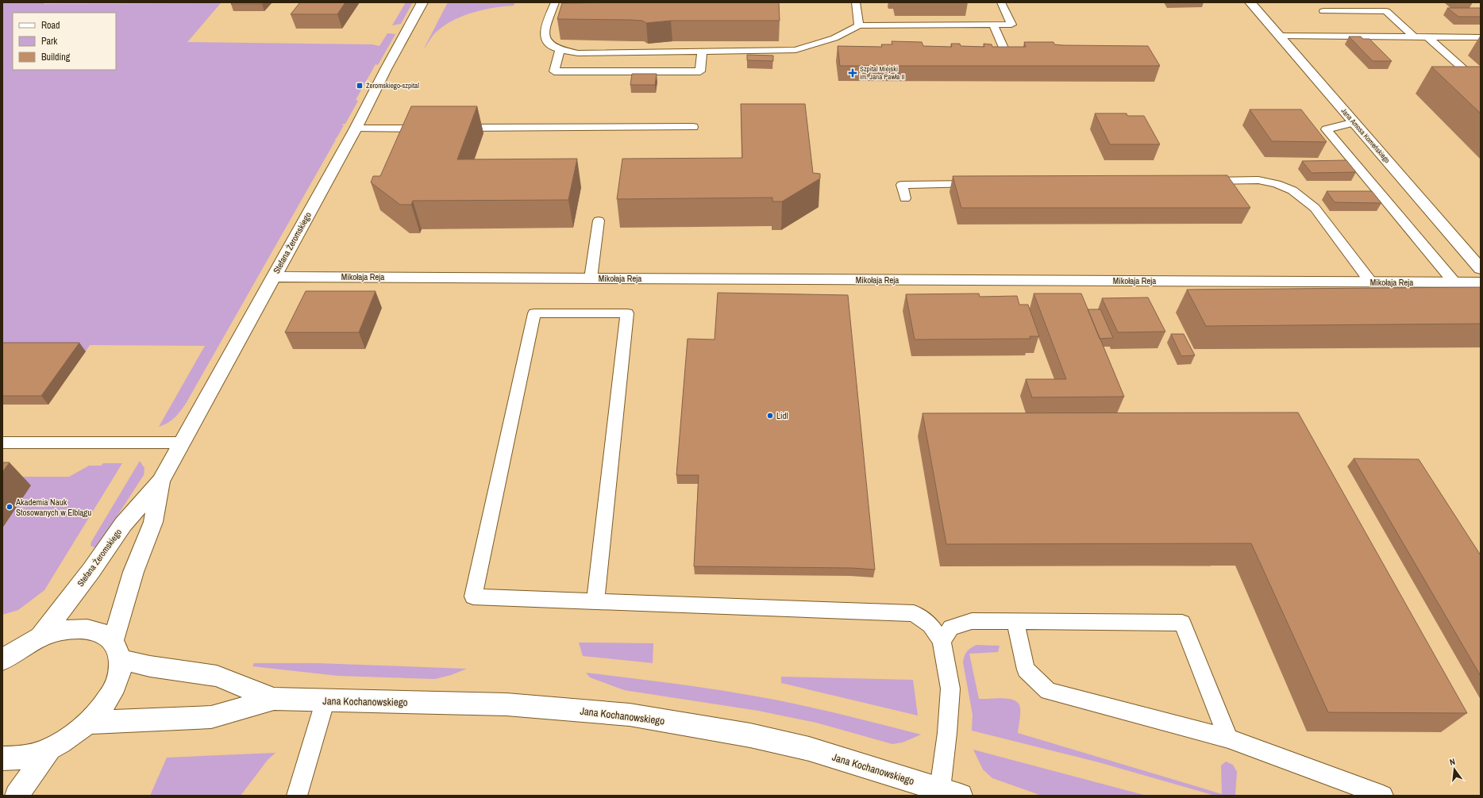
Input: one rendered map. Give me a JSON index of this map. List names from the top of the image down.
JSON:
{
  "streets": {
    "street": [
      "Jana Amosa Komeńskiego",
      "Stefana Żeromskiego",
      "Mikołaja Reja",
      "Jana Kochanowskiego"
    ]
  },
  "crossings": [
    ["Stefana Żeromskiego", "Mikołaja Reja"],
    ["Stefana Żeromskiego", "Jana Kochanowskiego"]
  ],
  "places": {
    "health": ["Szpital Miejski im. Jana Pawła II"],
    "transit": ["Żeromskiego-szpital"],
    "other": ["Lidl", "Akademia Nauk Stosowanych w Elblągu"]
  },
  "legend": ["Road", "Park", "Building"],
  "north": "top"
}
